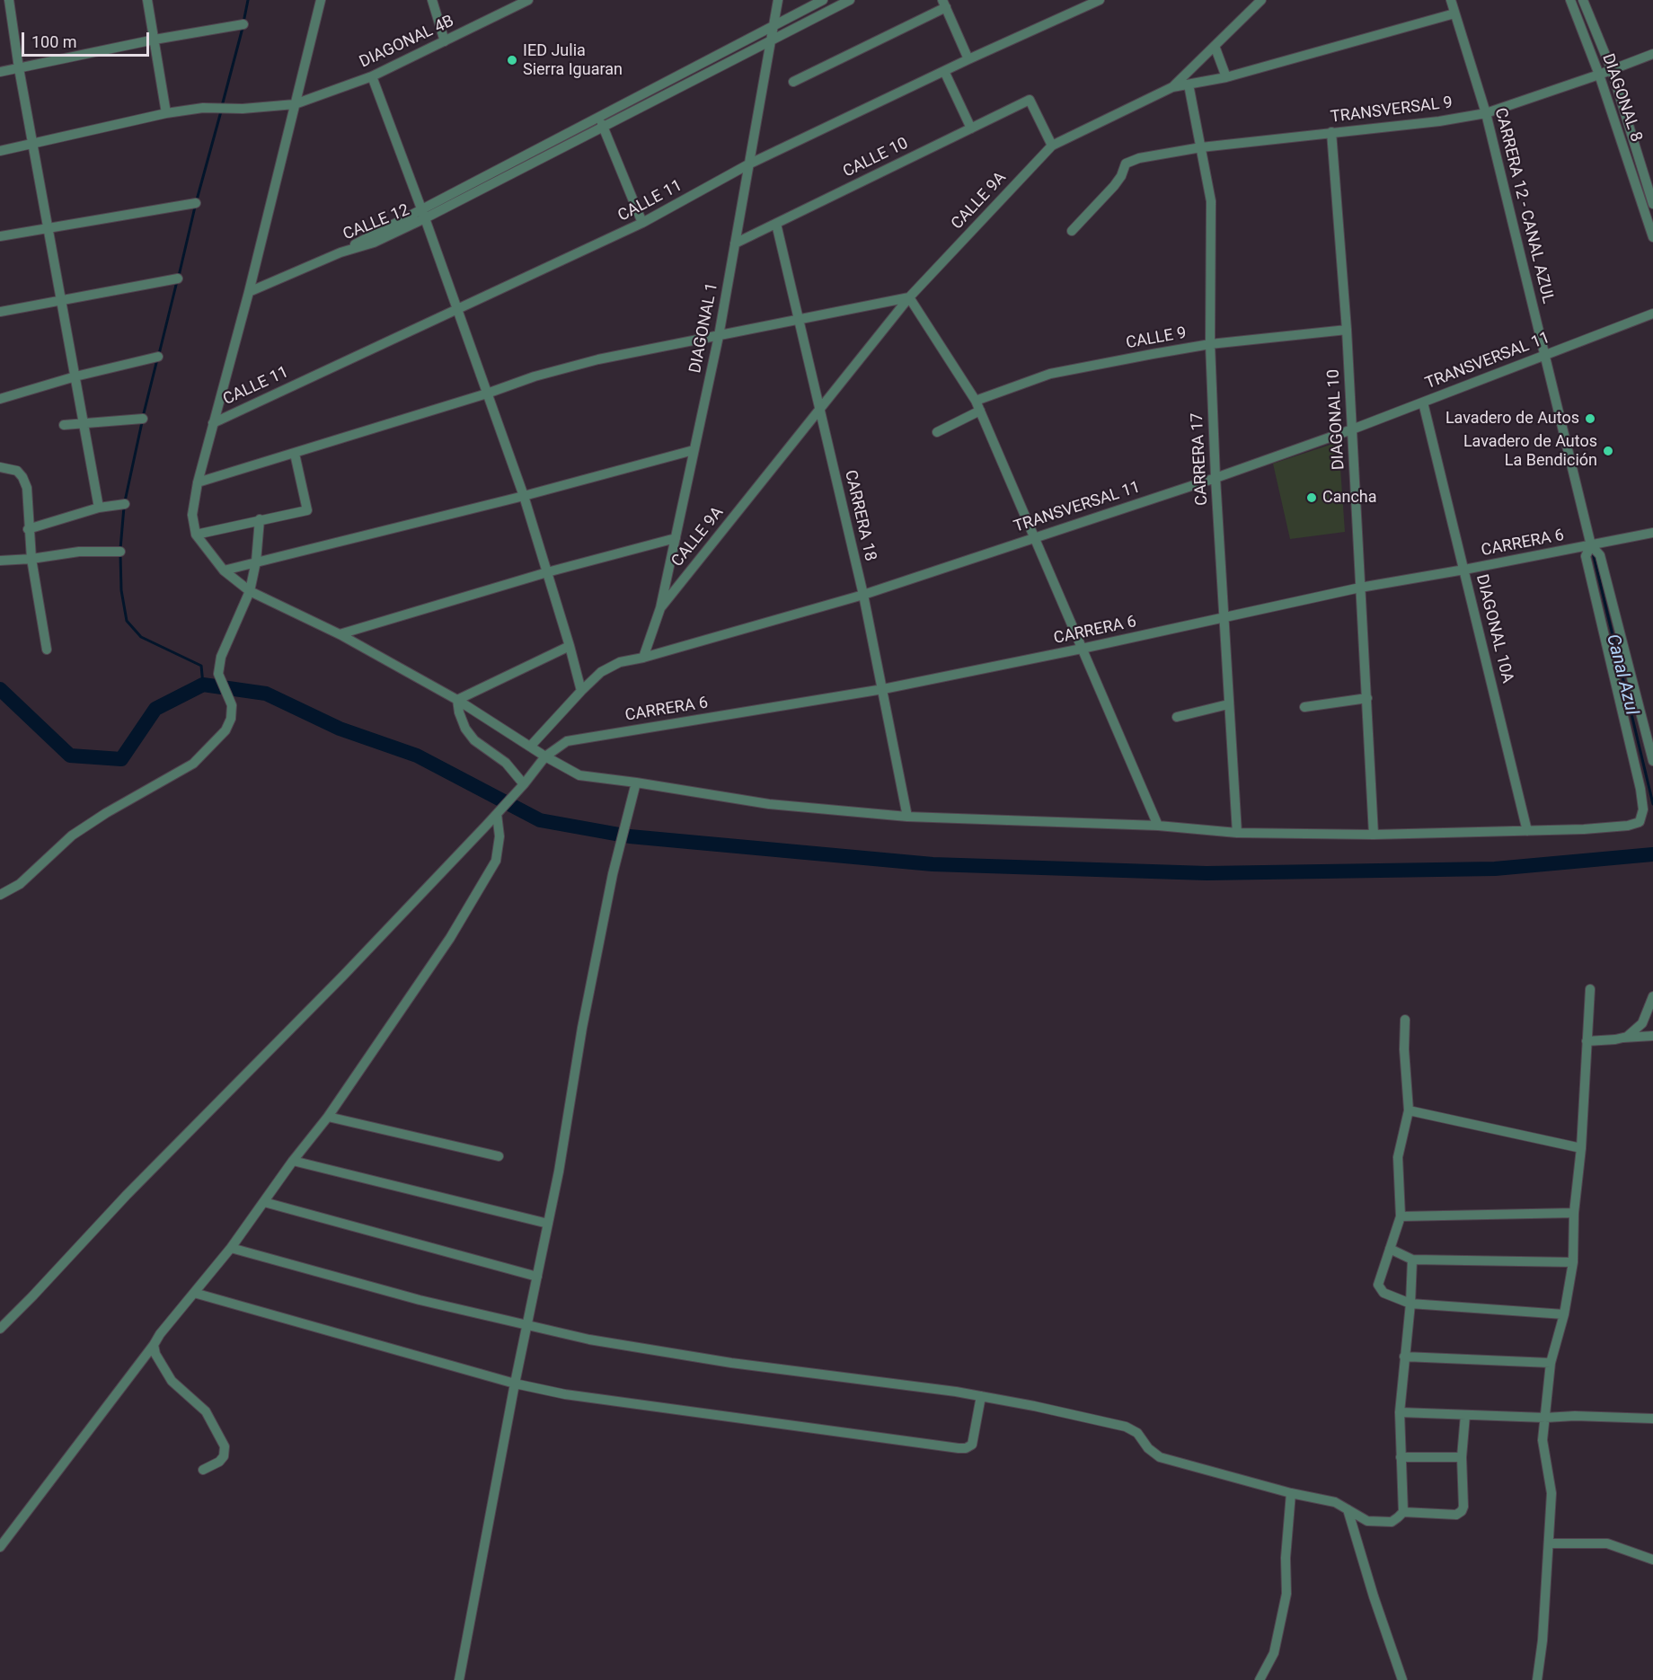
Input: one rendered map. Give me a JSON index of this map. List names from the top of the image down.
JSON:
{
  "streets": {
    "street": [
      "DIAGONAL 4B",
      "DIAGONAL 8",
      "TRANSVERSAL 9",
      "CALLE 10",
      "CALLE 11",
      "CALLE 9A",
      "CARRERA 12 - CANAL AZUL",
      "CALLE 12",
      "DIAGONAL 1",
      "CALLE 9",
      "TRANSVERSAL 11",
      "DIAGONAL 10",
      "CARRERA 17",
      "CARRERA 18",
      "CARRERA 6",
      "DIAGONAL 10A"
    ]
  },
  "crossings": [
    ["DIAGONAL 8", "TRANSVERSAL 9"],
    ["TRANSVERSAL 9", "CARRERA 12 - CANAL AZUL"],
    ["TRANSVERSAL 9", "DIAGONAL 10"],
    ["TRANSVERSAL 9", "CARRERA 17"],
    ["CALLE 10", "CALLE 9A"],
    ["CALLE 10", "DIAGONAL 1"],
    ["CALLE 10", "CARRERA 18"],
    ["CALLE 11", "DIAGONAL 1"],
    ["CALLE 9A", "CARRERA 12 - CANAL AZUL"],
    ["CALLE 9A", "DIAGONAL 1"],
    ["CALLE 9A", "CARRERA 17"],
    ["CALLE 9A", "CARRERA 18"],
    ["CARRERA 12 - CANAL AZUL", "TRANSVERSAL 11"],
    ["CARRERA 12 - CANAL AZUL", "CARRERA 6"],
    ["CALLE 12", "DIAGONAL 1"],
    ["DIAGONAL 1", "TRANSVERSAL 11"],
    ["CALLE 9", "DIAGONAL 10"],
    ["CALLE 9", "CARRERA 17"],
    ["TRANSVERSAL 11", "DIAGONAL 10"],
    ["TRANSVERSAL 11", "CARRERA 17"],
    ["TRANSVERSAL 11", "CARRERA 18"],
    ["TRANSVERSAL 11", "DIAGONAL 10A"],
    ["DIAGONAL 10", "CARRERA 6"],
    ["CARRERA 17", "CARRERA 6"],
    ["CARRERA 18", "CARRERA 6"],
    ["CARRERA 6", "DIAGONAL 10A"]
  ],
  "water": ["Canal Azul"],
  "places": [
    "IED Julia Sierra Iguaran",
    "Lavadero de Autos",
    "Lavadero de Autos La Bendición",
    "Cancha"
  ],
  "scale_bar": "100 m"
}
